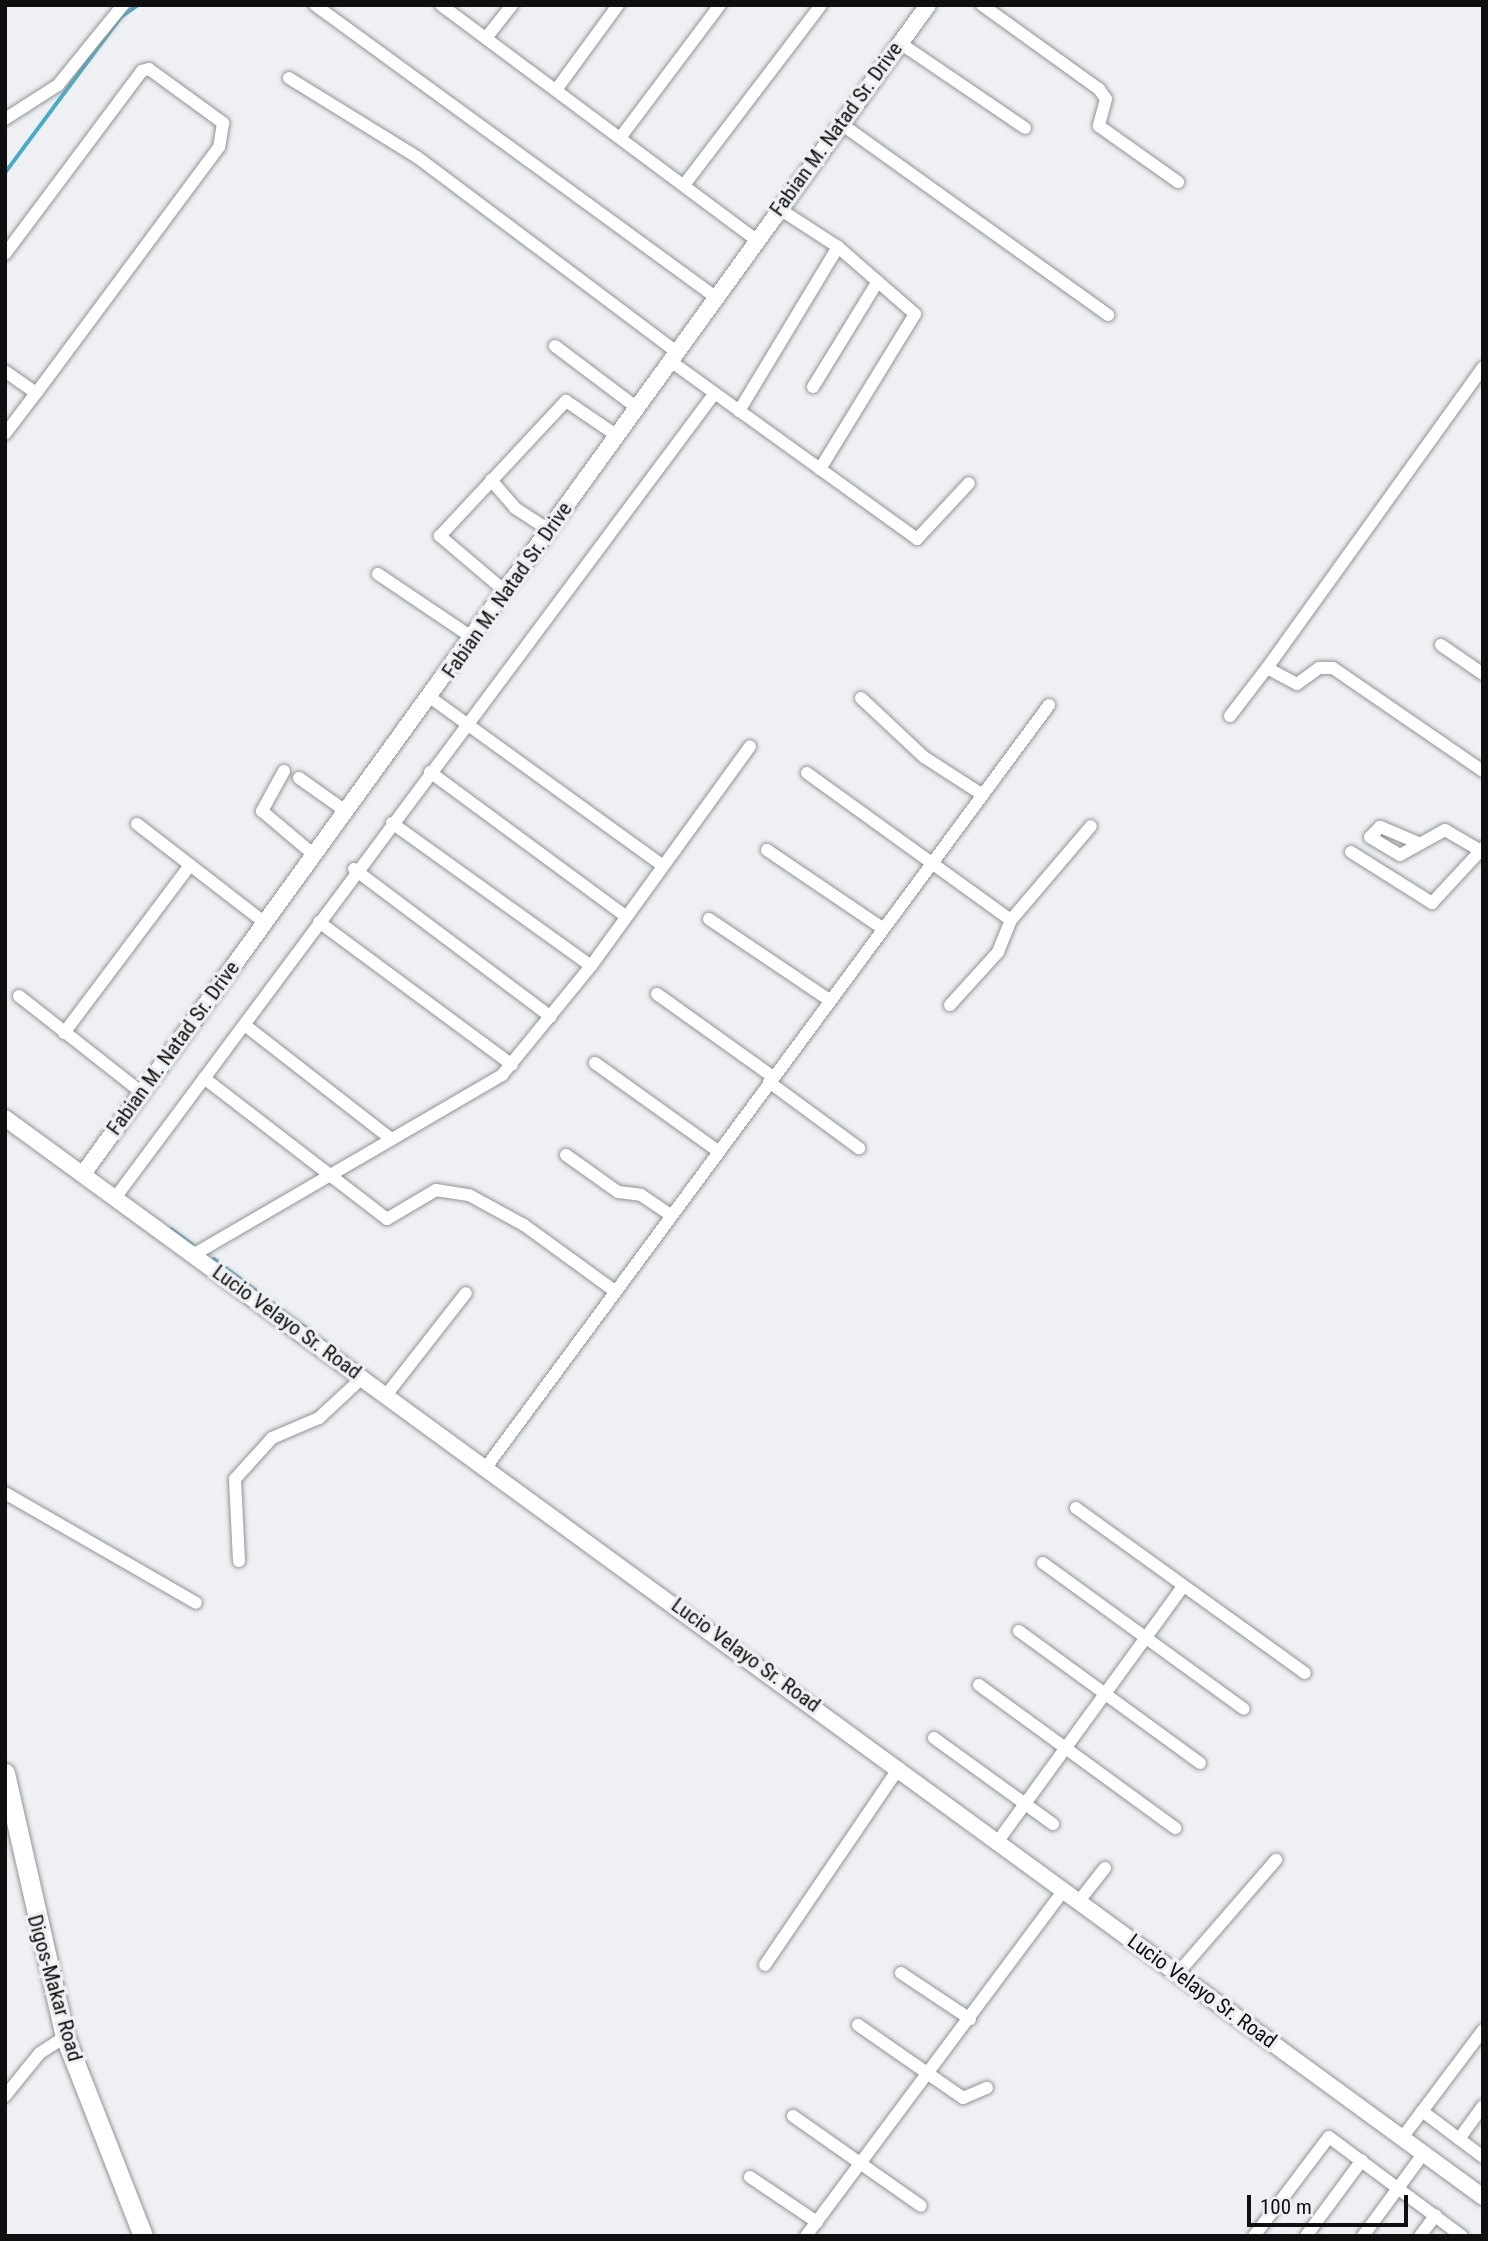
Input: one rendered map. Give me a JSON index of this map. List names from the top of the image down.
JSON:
{
  "streets": {
    "main road": ["Fabian M. Natad Sr. Drive", "Lucio Velayo Sr. Road", "Digos-Makar Road"]
  },
  "crossings": [
    ["Fabian M. Natad Sr. Drive", "Lucio Velayo Sr. Road"]
  ],
  "scale_bar": "100 m"
}
